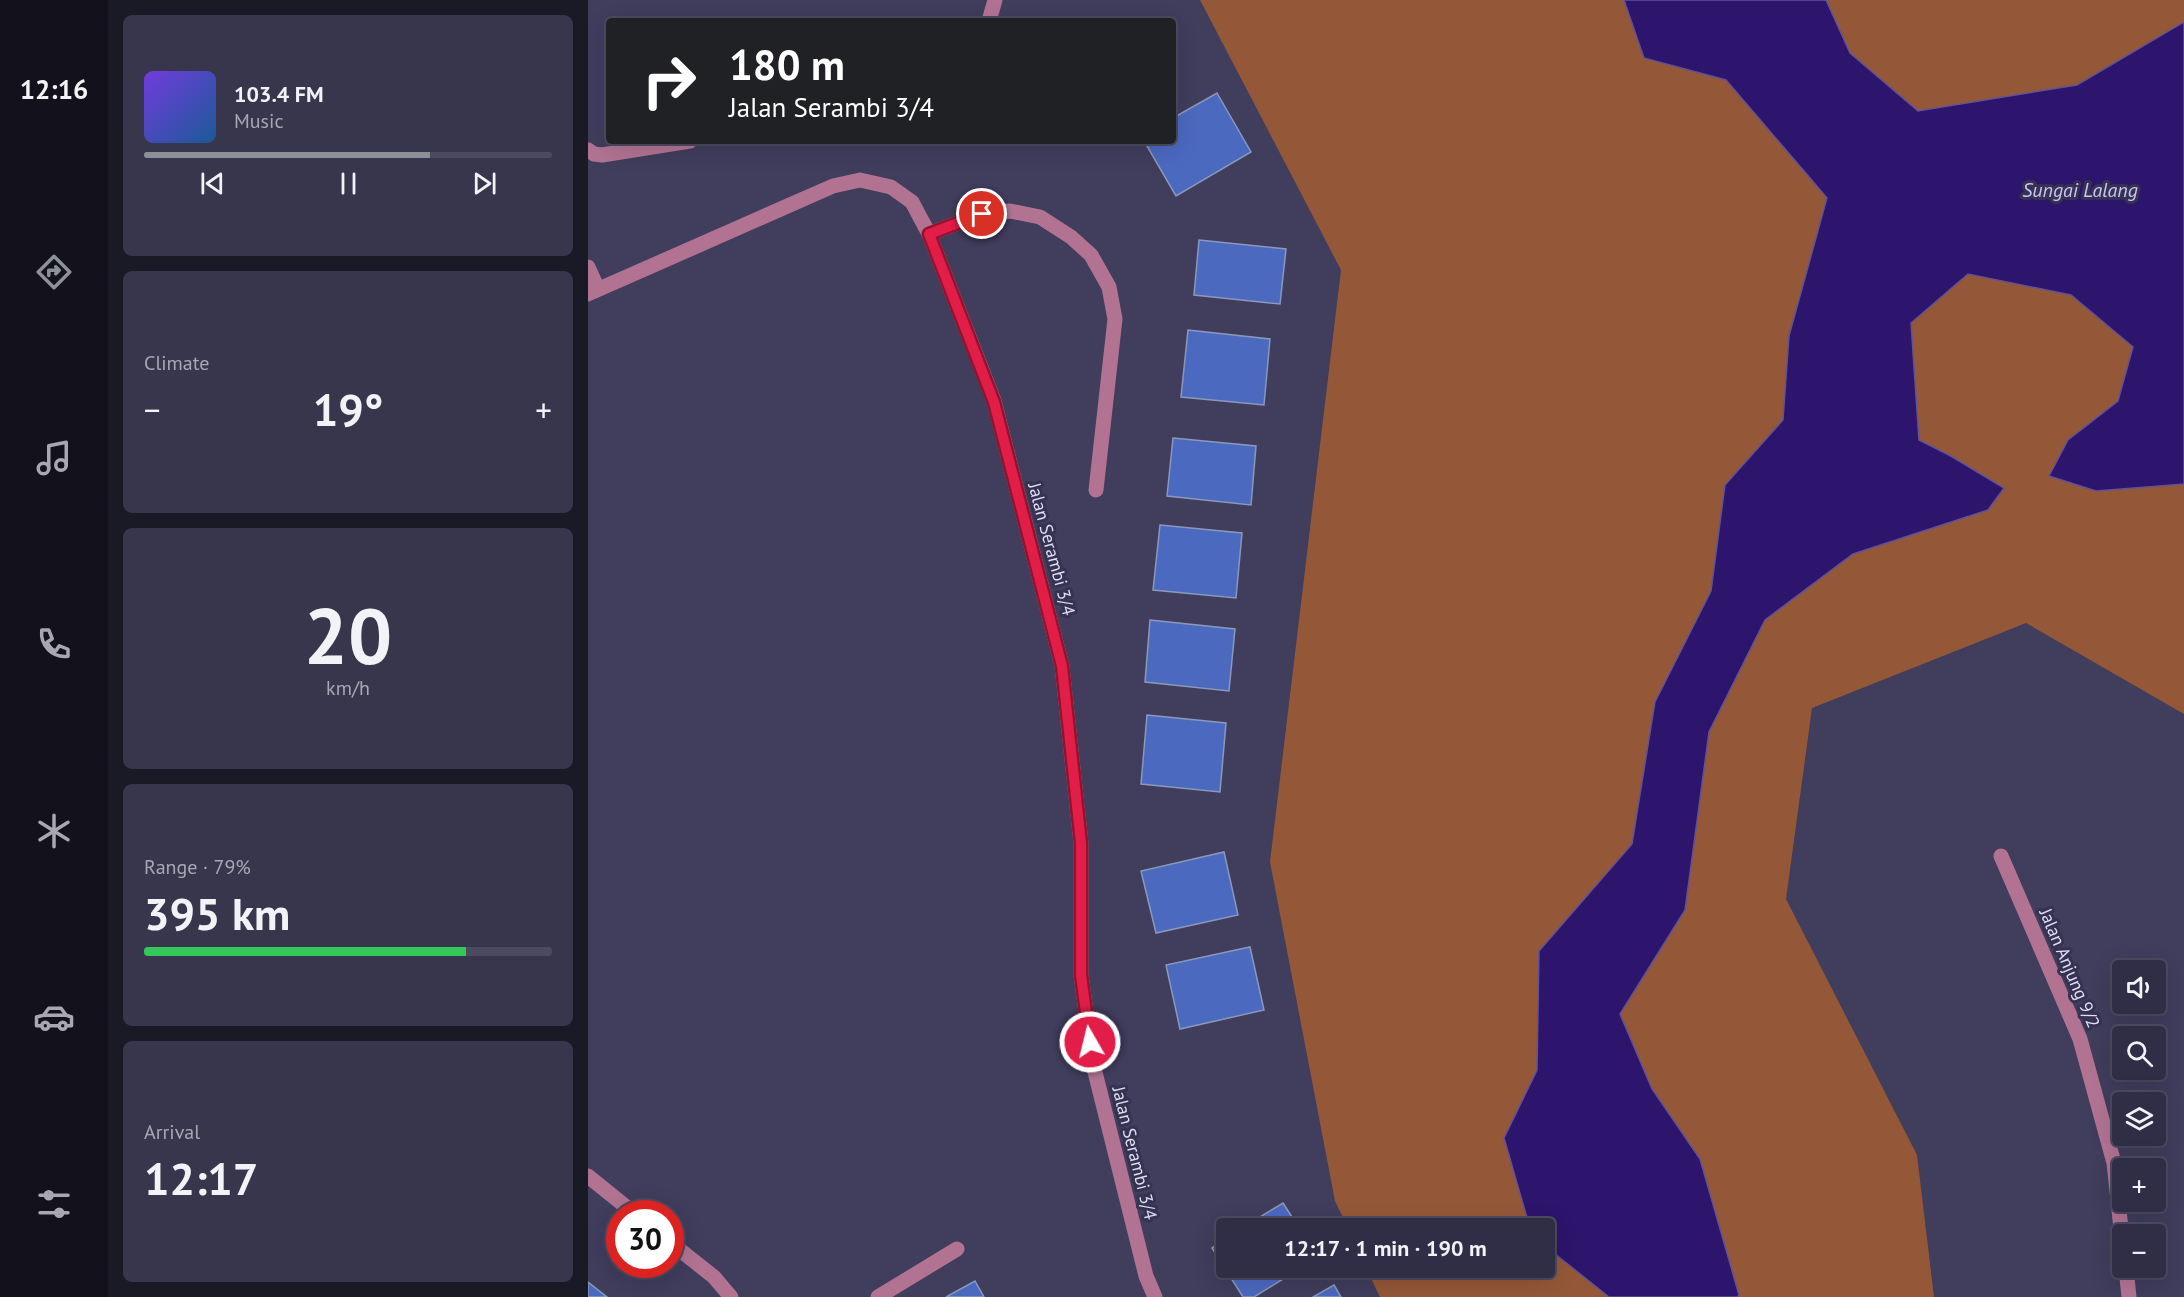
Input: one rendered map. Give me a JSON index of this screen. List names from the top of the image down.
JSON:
{
  "streets": {
    "street": ["Jalan Serambi 3/4", "Jalan Anjung 9/2"]
  },
  "water": ["Sungai Lalang"],
  "page": {
    "tabs": "12:16",
    "turn": ["180 m", "Jalan Serambi 3/4"],
    "song": ["103.4 FM", "Music"],
    "tile": [
      "Climate",
      ["20", "km/h"],
      ["Range · 79%", "395 km"],
      ["Arrival", "12:17"]
    ],
    "heat": ["−", "19°", "+"],
    "map_buttons": ["+", "−"],
    "limit": "30",
    "trip": "12:17 · 1 min · 190 m"
  }
}
